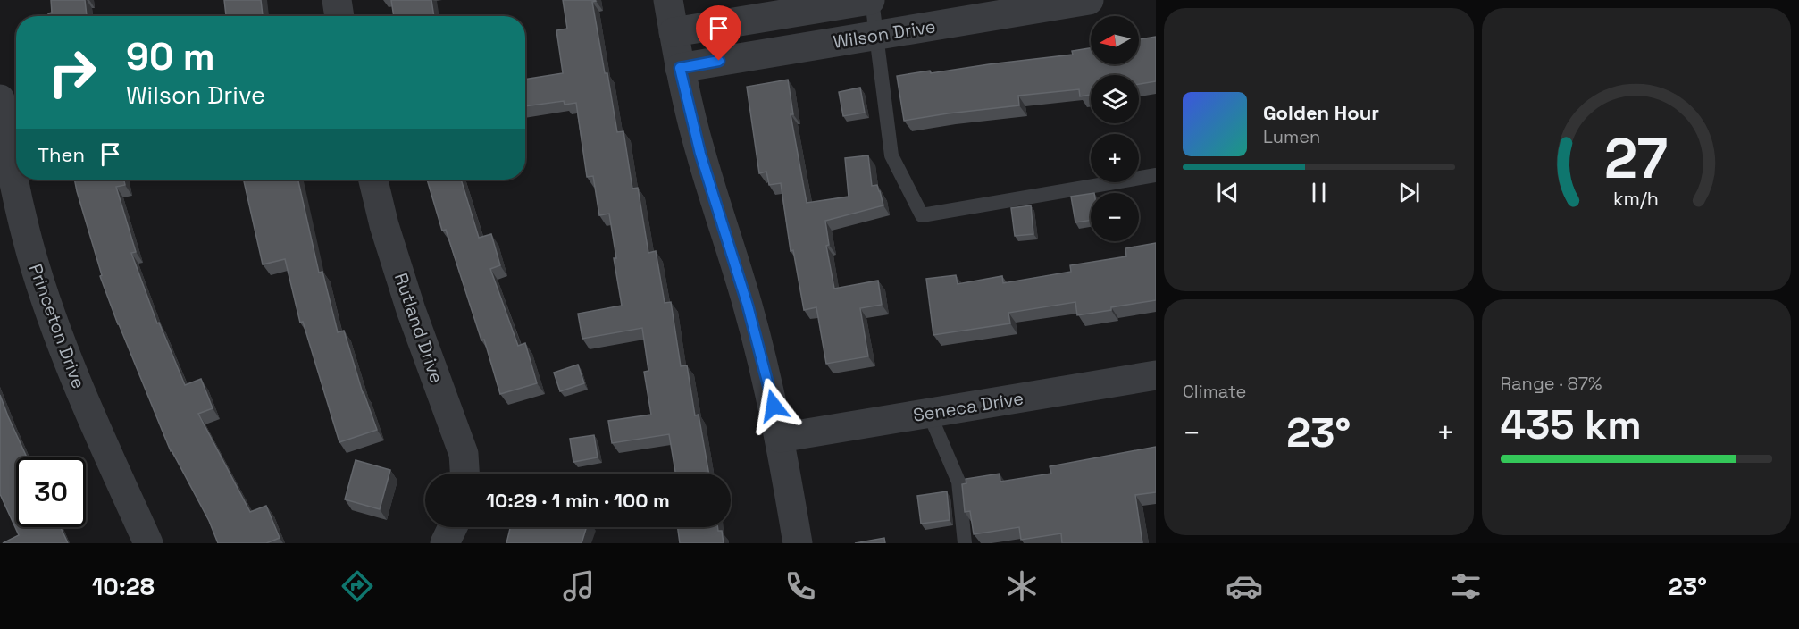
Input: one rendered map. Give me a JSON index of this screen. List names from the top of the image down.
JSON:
{
  "streets": {
    "street": [
      "Wilson Drive",
      "Princeton Drive",
      "Rutland Drive",
      "Seneca Drive"
    ]
  },
  "north": "left",
  "page": {
    "map_buttons": ["+", "−"],
    "turn": ["90 m", "Wilson Drive"],
    "song": ["Golden Hour", "Lumen"],
    "then": "Then",
    "tile": [
      "Climate",
      ["Range · 87%", "435 km"]
    ],
    "heat": ["−", "23°", "+"],
    "limit": "30",
    "trip": "10:29 · 1 min · 100 m",
    "tabs": ["10:28", "23°"],
    "gauge": ["27", "km/h"]
  }
}
